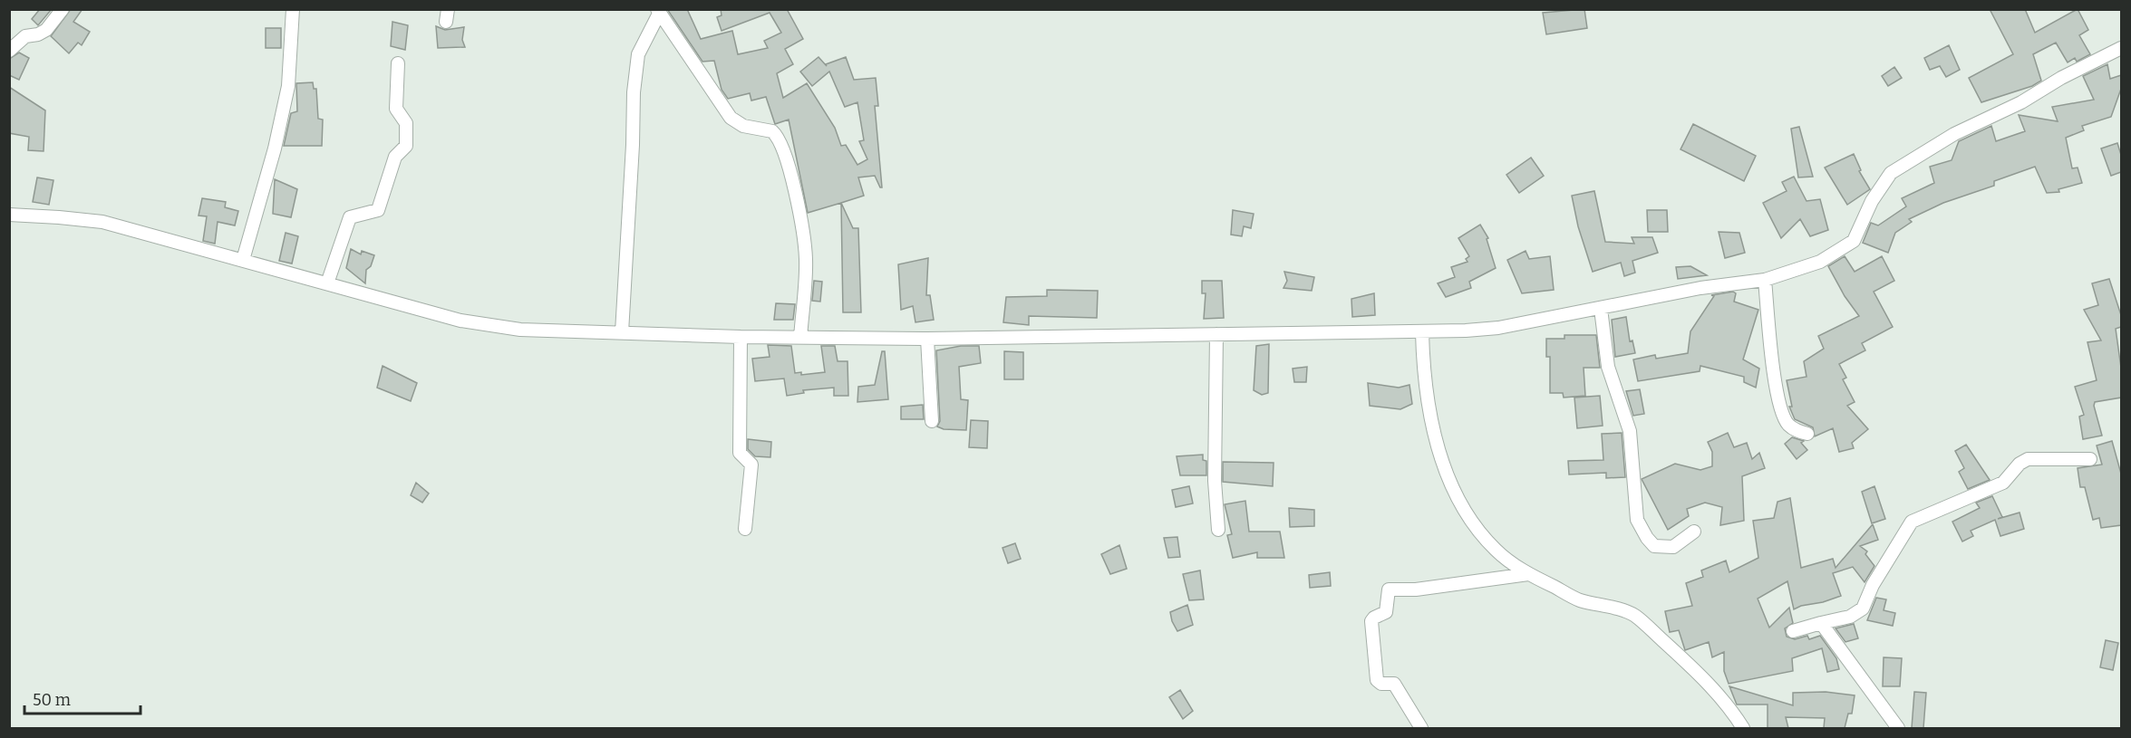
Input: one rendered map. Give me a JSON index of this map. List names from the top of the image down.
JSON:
{
  "scale_bar": "50 m"
}
